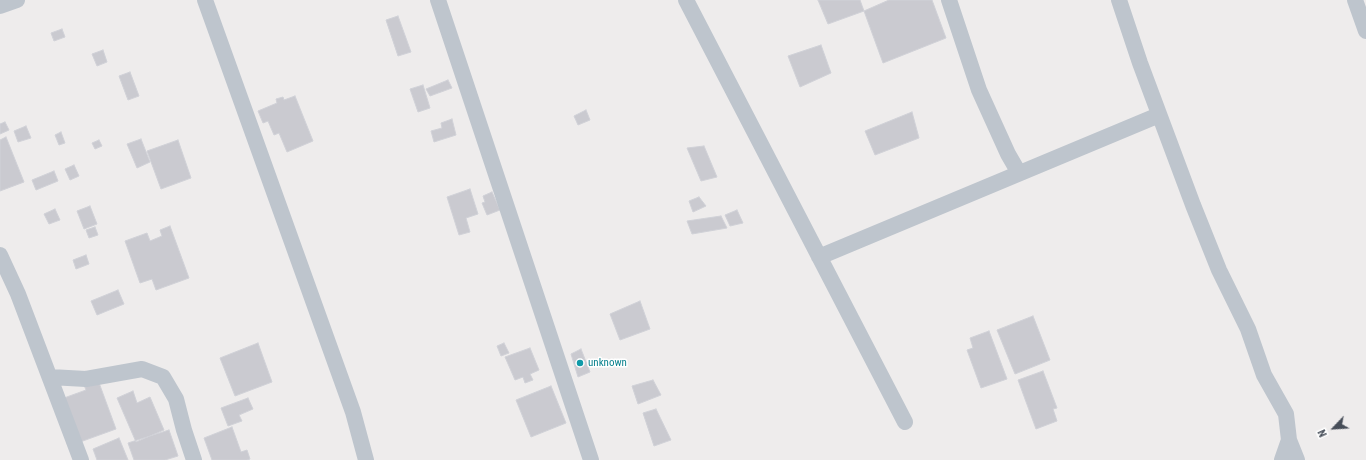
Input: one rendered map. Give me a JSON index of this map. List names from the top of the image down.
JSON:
{
  "places": ["unknown"],
  "north": "bottom left"
}
